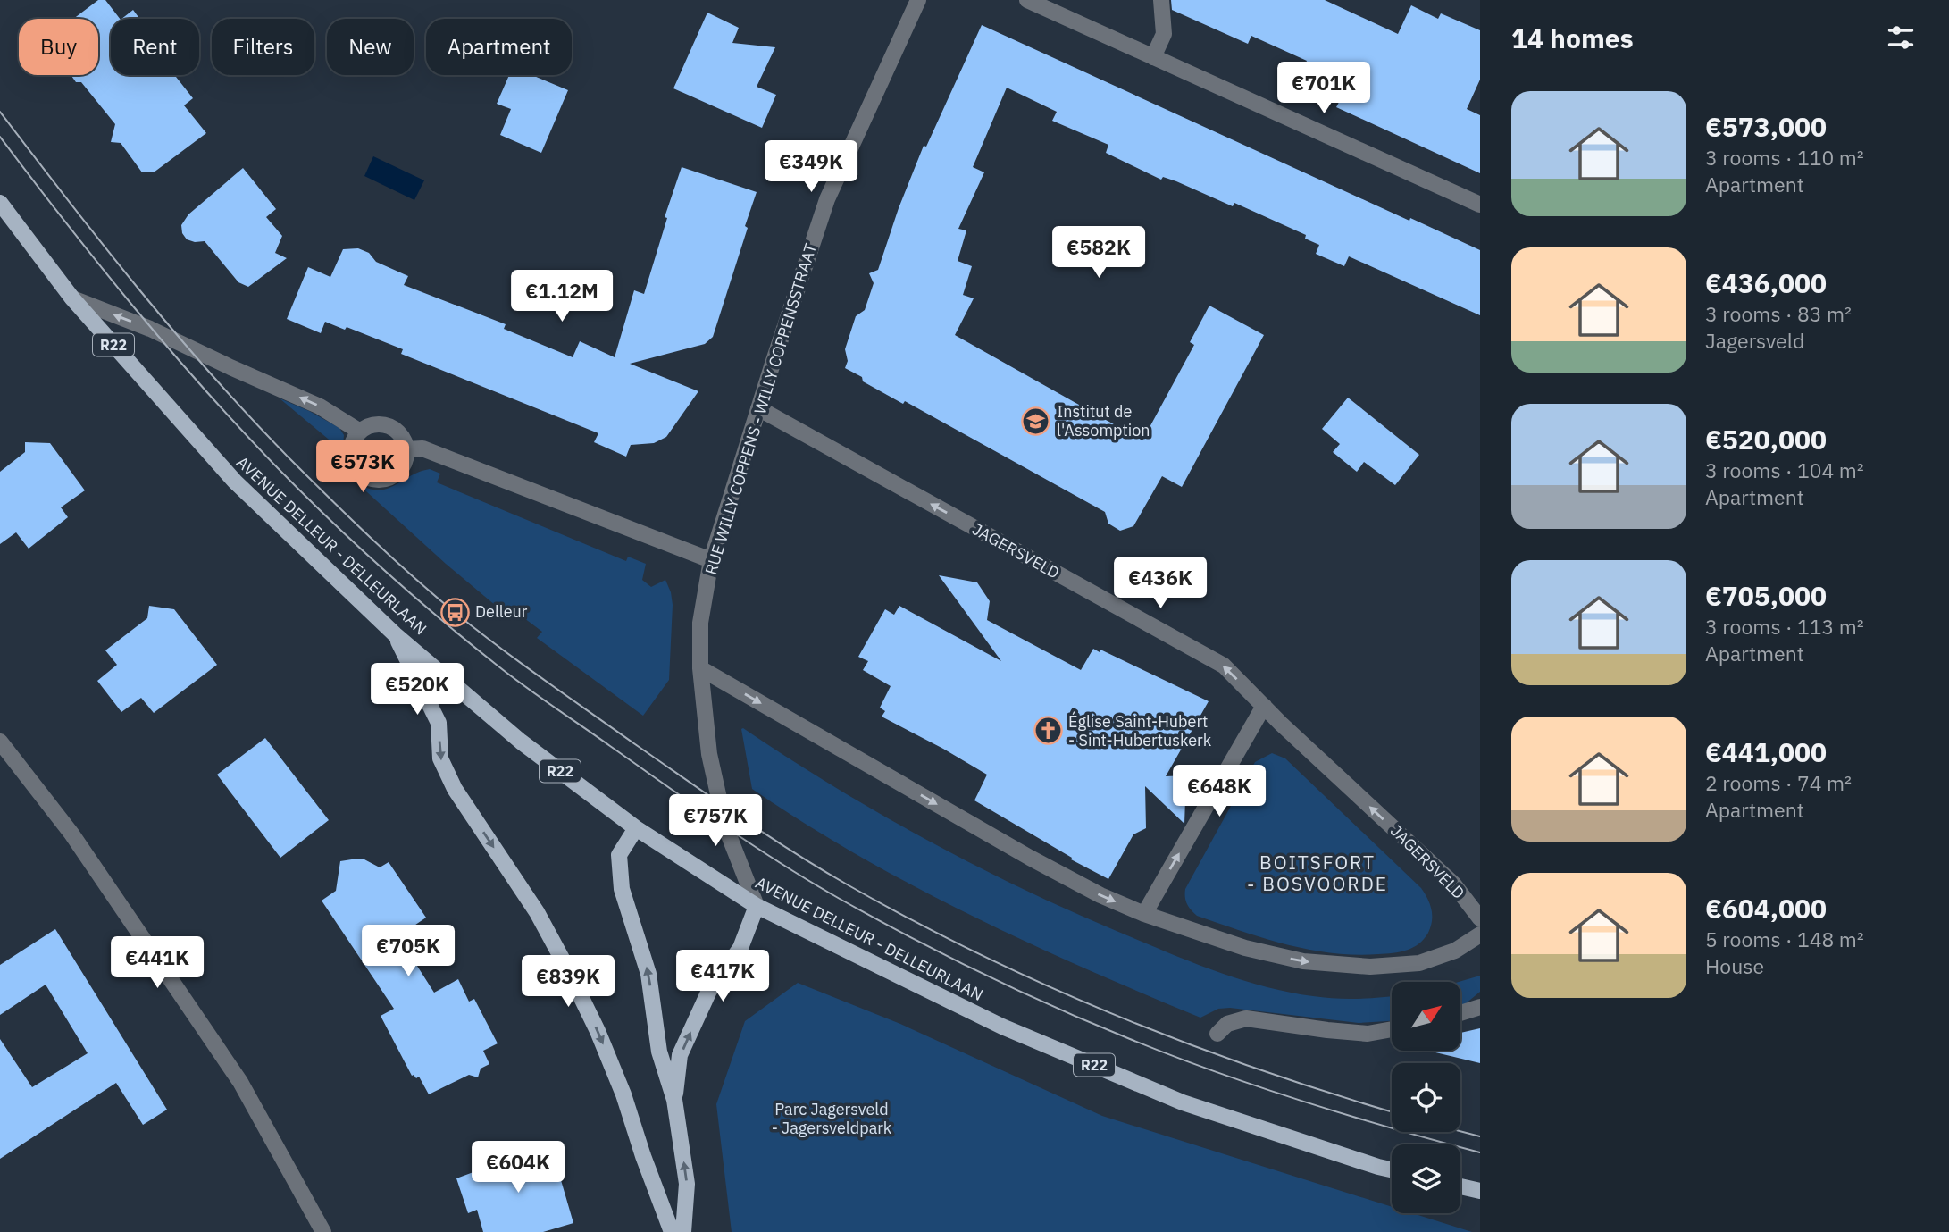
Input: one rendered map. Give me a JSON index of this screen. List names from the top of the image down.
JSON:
{
  "streets": {
    "main road": ["R22", "AVENUE DELLEUR - DELLEURLAAN"],
    "street": ["RUE WILLY COPPENS - WILLY COPPENSSTRAAT", "JAGERSVELD"]
  },
  "crossings": [
    ["RUE WILLY COPPENS - WILLY COPPENSSTRAAT", "AVENUE DELLEUR - DELLEURLAAN"],
    ["RUE WILLY COPPENS - WILLY COPPENSSTRAAT", "JAGERSVELD"]
  ],
  "one_way": ["JAGERSVELD"],
  "districts": ["BOITSFORT - BOSVOORDE"],
  "parks": ["Parc Jagersveld - Jagersveldpark"],
  "places": {
    "school or university": ["Institut de l'Assomption"],
    "bus stop": ["Delleur"],
    "church": ["Église Saint-Hubert - Sint-Hubertuskerk"]
  },
  "north": "top right",
  "page": {
    "heading": "14 homes",
    "chip": [
      "Buy",
      "Rent",
      "Filters",
      "New",
      "Apartment"
    ],
    "price": [
      "€701K",
      "€349K",
      "€582K",
      "€1.12M",
      "€573K",
      "€436K",
      "€520K",
      "€648K",
      "€757K",
      "€705K",
      "€441K",
      "€417K",
      "€839K",
      "€604K"
    ],
    "list": [
      {
        "name": "€573,000",
        "note": "3 rooms · 110 m² · Apartment"
      },
      {
        "name": "€436,000",
        "note": "3 rooms · 83 m² · Jagersveld"
      },
      {
        "name": "€520,000",
        "note": "3 rooms · 104 m² · Apartment"
      },
      {
        "name": "€705,000",
        "note": "3 rooms · 113 m² · Apartment"
      },
      {
        "name": "€441,000",
        "note": "2 rooms · 74 m² · Apartment"
      },
      {
        "name": "€604,000",
        "note": "5 rooms · 148 m² · House"
      }
    ]
  }
}
